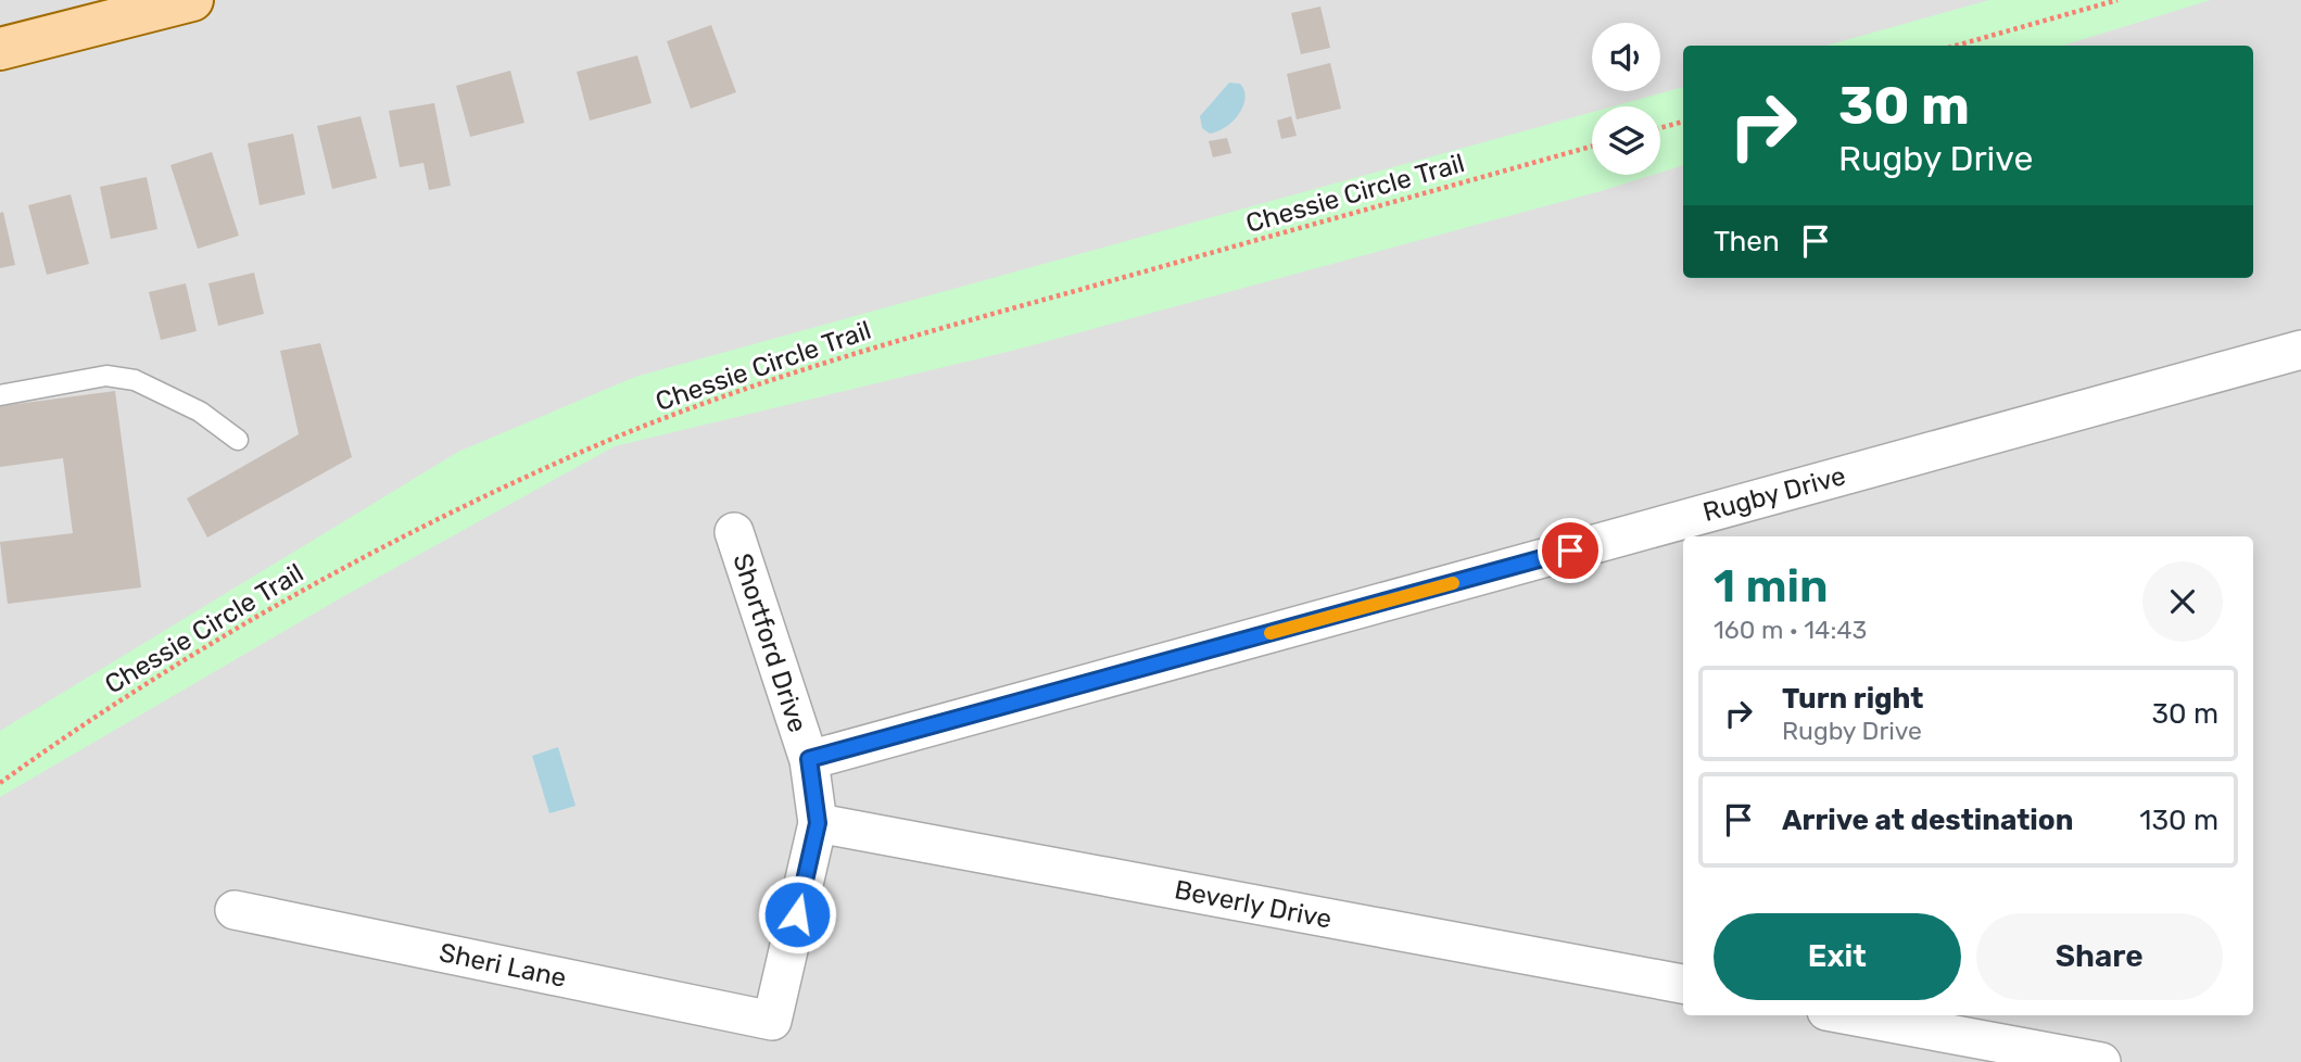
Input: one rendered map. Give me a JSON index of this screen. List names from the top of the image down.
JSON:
{
  "streets": {
    "street": [
      "Rugby Drive",
      "Shortford Drive",
      "Beverly Drive",
      "Sheri Lane"
    ],
    "path": ["Chessie Circle Trail"]
  },
  "crossings": [
    ["Rugby Drive", "Shortford Drive"],
    ["Shortford Drive", "Beverly Drive"],
    ["Shortford Drive", "Sheri Lane"]
  ],
  "page": {
    "turn": ["30 m", "Rugby Drive"],
    "then": "Then",
    "heading": ["1 min", "160 m · 14:43"],
    "list": [
      {
        "name": "Turn right",
        "note": "Rugby Drive",
        "value": "30 m"
      },
      {
        "name": "Arrive at destination",
        "value": "130 m"
      }
    ],
    "buttons": ["Exit", "Share"]
  }
}
